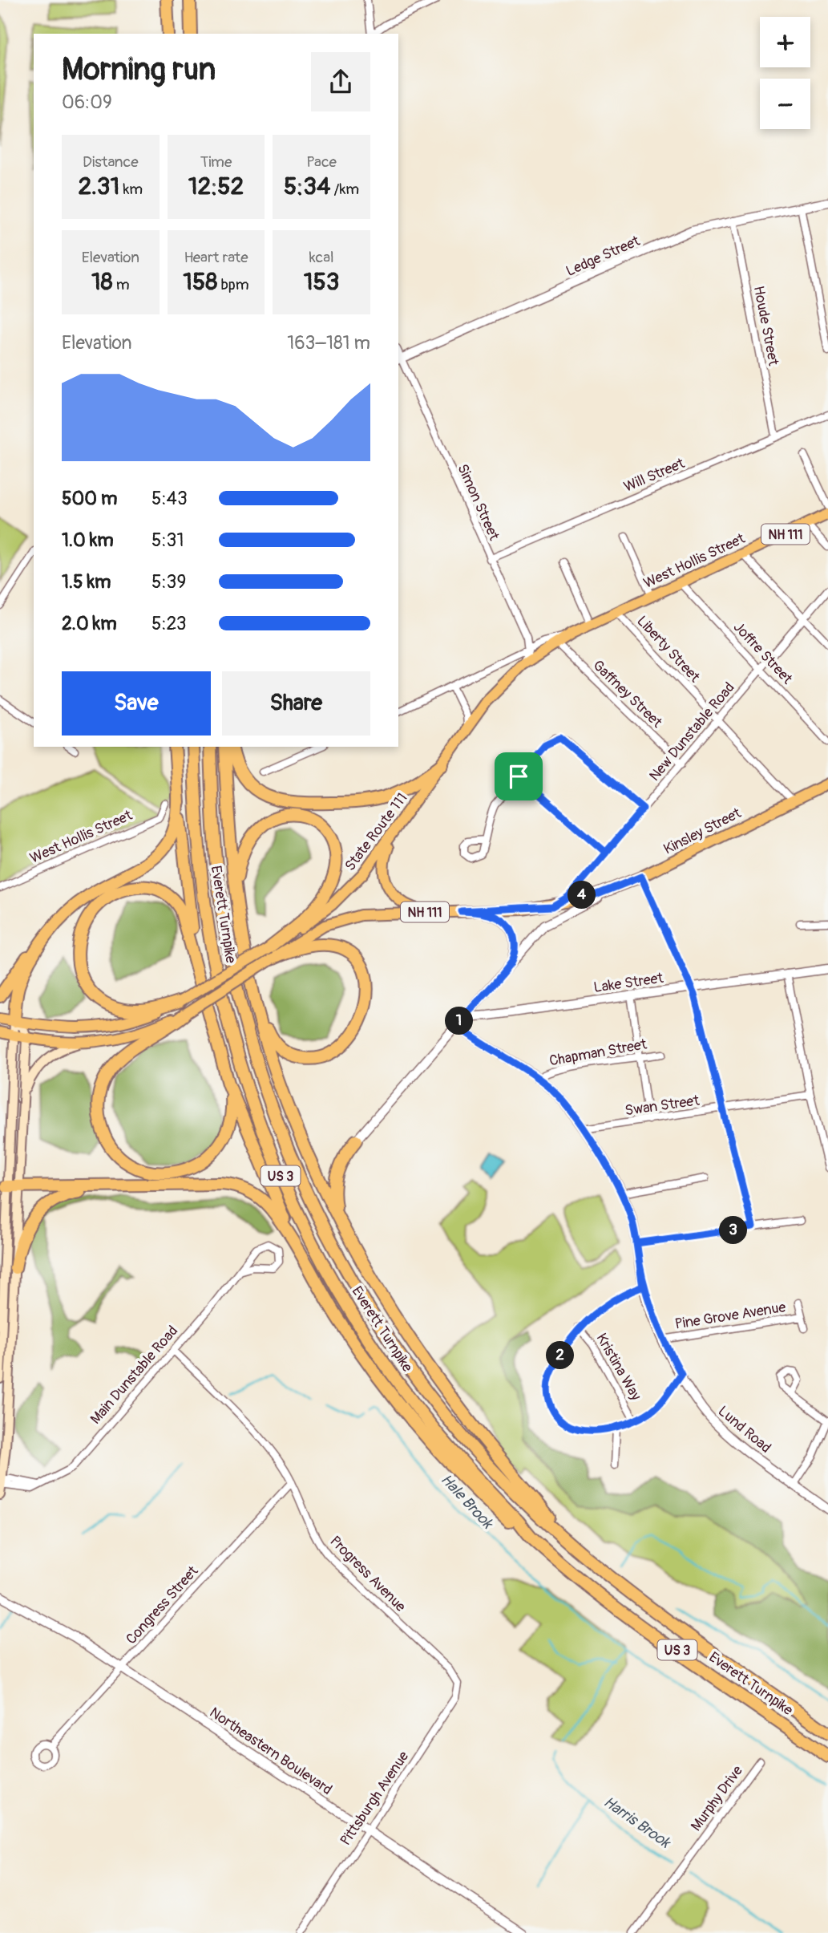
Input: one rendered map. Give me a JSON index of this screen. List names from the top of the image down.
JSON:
{
  "streets": {
    "highway": ["Everett Turnpike", "US 3"],
    "main road": [
      "NH 111",
      "West Hollis Street",
      "Kinsley Street",
      "State Route 111"
    ],
    "street": [
      "Ledge Street",
      "Houde Street",
      "Will Street",
      "Simon Street",
      "Liberty Street",
      "Joffre Street",
      "Gaffney Street",
      "New Dunstable Road",
      "Lake Street",
      "Chapman Street",
      "Swan Street",
      "Pine Grove Avenue",
      "Kristina Way",
      "Main Dunstable Road",
      "Lund Road",
      "Progress Avenue",
      "Congress Street",
      "Northeastern Boulevard",
      "Pittsburgh Avenue",
      "Murphy Drive"
    ]
  },
  "crossings": [
    ["Ledge Street", "Houde Street"],
    ["Ledge Street", "Simon Street"],
    ["Houde Street", "Will Street"],
    ["Will Street", "Simon Street"],
    ["Simon Street", "West Hollis Street"],
    ["West Hollis Street", "Liberty Street"],
    ["West Hollis Street", "Joffre Street"],
    ["West Hollis Street", "State Route 111"],
    ["Liberty Street", "New Dunstable Road"],
    ["Liberty Street", "Kinsley Street"],
    ["Joffre Street", "New Dunstable Road"],
    ["Gaffney Street", "New Dunstable Road"],
    ["Gaffney Street", "State Route 111"],
    ["New Dunstable Road", "State Route 111"],
    ["Kinsley Street", "State Route 111"],
    ["Chapman Street", "Lund Road"],
    ["Swan Street", "Lund Road"],
    ["Pine Grove Avenue", "Lund Road"],
    ["Main Dunstable Road", "Progress Avenue"],
    ["Progress Avenue", "Congress Street"],
    ["Progress Avenue", "Pittsburgh Avenue"],
    ["Congress Street", "Northeastern Boulevard"],
    ["Northeastern Boulevard", "Pittsburgh Avenue"]
  ],
  "water": ["Hale Brook", "Harris Brook"],
  "page": {
    "map_buttons": ["+", "−"],
    "heading": ["Morning run", "06:09"],
    "stats": [
      ["Distance", "2.31 km"],
      ["Time", "12:52"],
      ["Pace", "5:34 /km"],
      ["Elevation", "18 m"],
      ["Heart rate", "158 bpm"],
      ["kcal", "153"]
    ],
    "chart": ["Elevation", "163–181 m"],
    "list": [
      {
        "name": "500 m",
        "note": "5:43"
      },
      {
        "name": "1.0 km",
        "note": "5:31"
      },
      {
        "name": "1.5 km",
        "note": "5:39"
      },
      {
        "name": "2.0 km",
        "note": "5:23"
      }
    ],
    "buttons": ["Save", "Share"],
    "pins": [
      "4",
      "1",
      "3",
      "2"
    ]
  }
}
